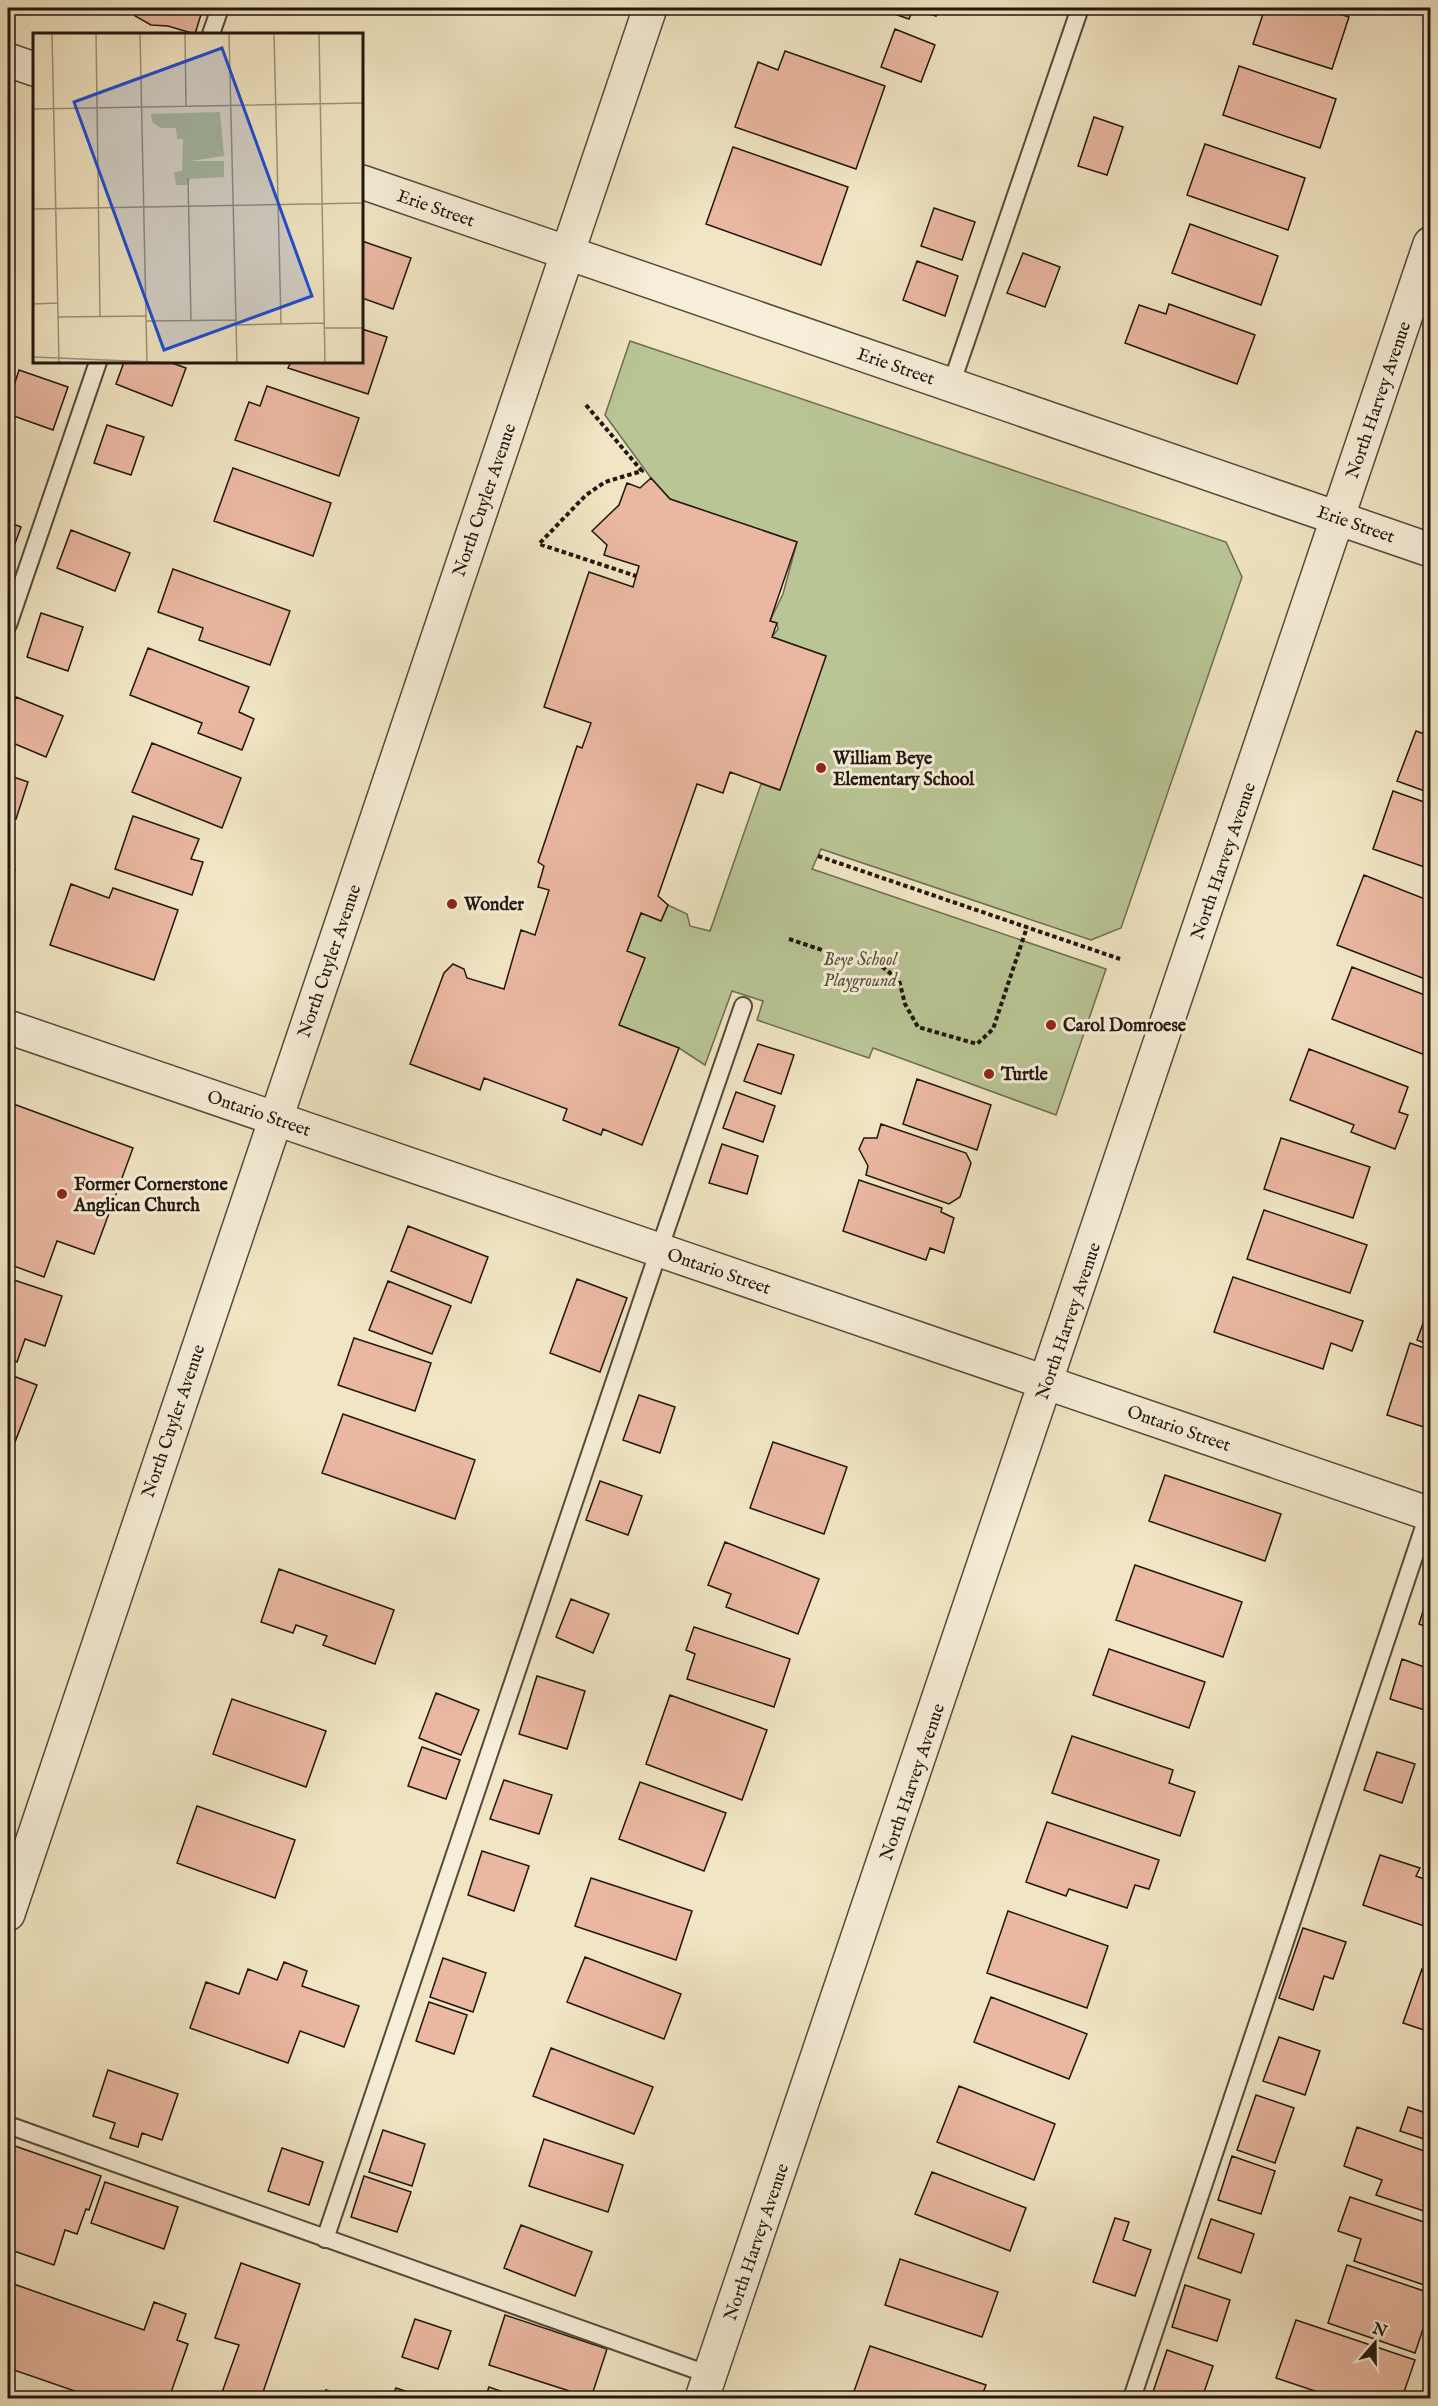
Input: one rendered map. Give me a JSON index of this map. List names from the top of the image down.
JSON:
{
  "streets": {
    "street": [
      "Erie Street",
      "North Harvey Avenue",
      "North Cuyler Avenue",
      "Ontario Street"
    ]
  },
  "crossings": [
    ["Erie Street", "North Harvey Avenue"],
    ["Erie Street", "North Cuyler Avenue"],
    ["North Harvey Avenue", "Ontario Street"],
    ["North Cuyler Avenue", "Ontario Street"]
  ],
  "parks": ["Beye School Playground"],
  "places": [
    "William Beye Elementary School",
    "Wonder",
    "Carol Domroese",
    "Turtle",
    "Former Cornerstone Anglican Church"
  ],
  "north": "top"
}
